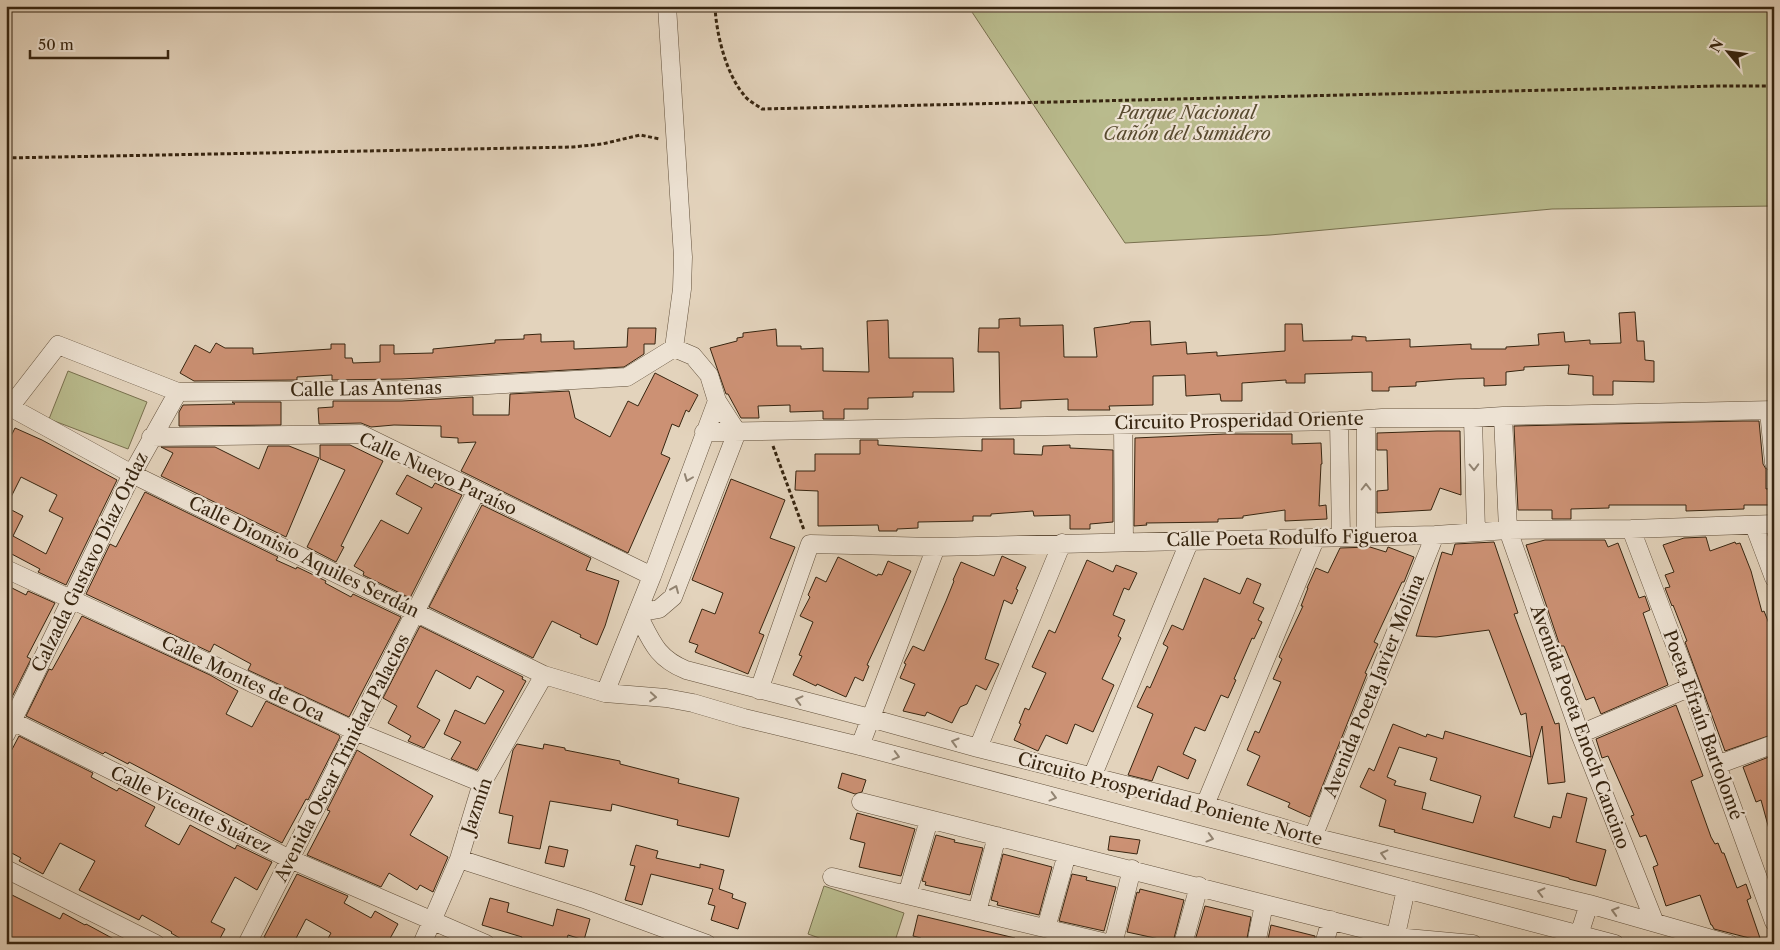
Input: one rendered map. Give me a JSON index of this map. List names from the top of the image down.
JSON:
{
  "streets": {
    "street": [
      "Calle Las Antenas",
      "Circuito Prosperidad Oriente",
      "Calle Nuevo Paraíso",
      "Calle Poeta Rodulfo Figueroa",
      "Calle Dionisio Aquiles Serdán",
      "Calzada Gustavo Díaz Ordaz",
      "Calle Montes de Oca",
      "Avenida Poeta Javier Molina",
      "Poeta Efraín Bartolomé",
      "Avenida Poeta Enoch Cancino",
      "Avenida Oscar Trinidad Palacios",
      "Circuito Prosperidad Poniente Norte",
      "Jazmín",
      "Calle Vicente Suárez"
    ]
  },
  "crossings": [
    ["Calle Las Antenas", "Calle Dionisio Aquiles Serdán"],
    ["Calle Las Antenas", "Calzada Gustavo Díaz Ordaz"],
    ["Circuito Prosperidad Oriente", "Avenida Poeta Enoch Cancino"],
    ["Calle Nuevo Paraíso", "Calzada Gustavo Díaz Ordaz"],
    ["Calle Nuevo Paraíso", "Avenida Oscar Trinidad Palacios"],
    ["Calle Poeta Rodulfo Figueroa", "Avenida Poeta Javier Molina"],
    ["Calle Poeta Rodulfo Figueroa", "Poeta Efraín Bartolomé"],
    ["Calle Poeta Rodulfo Figueroa", "Avenida Poeta Enoch Cancino"],
    ["Calle Dionisio Aquiles Serdán", "Calzada Gustavo Díaz Ordaz"],
    ["Calle Dionisio Aquiles Serdán", "Avenida Oscar Trinidad Palacios"],
    ["Calle Dionisio Aquiles Serdán", "Circuito Prosperidad Poniente Norte"],
    ["Calle Dionisio Aquiles Serdán", "Jazmín"],
    ["Calzada Gustavo Díaz Ordaz", "Calle Montes de Oca"],
    ["Calzada Gustavo Díaz Ordaz", "Calle Vicente Suárez"],
    ["Calle Montes de Oca", "Avenida Oscar Trinidad Palacios"],
    ["Calle Montes de Oca", "Jazmín"],
    ["Avenida Poeta Javier Molina", "Circuito Prosperidad Poniente Norte"],
    ["Avenida Poeta Enoch Cancino", "Circuito Prosperidad Poniente Norte"],
    ["Avenida Oscar Trinidad Palacios", "Calle Vicente Suárez"],
    ["Jazmín", "Calle Vicente Suárez"]
  ],
  "parks": ["Parque Nacional Cañón del Sumidero"],
  "scale_bar": "50 m",
  "north": "top left"
}
